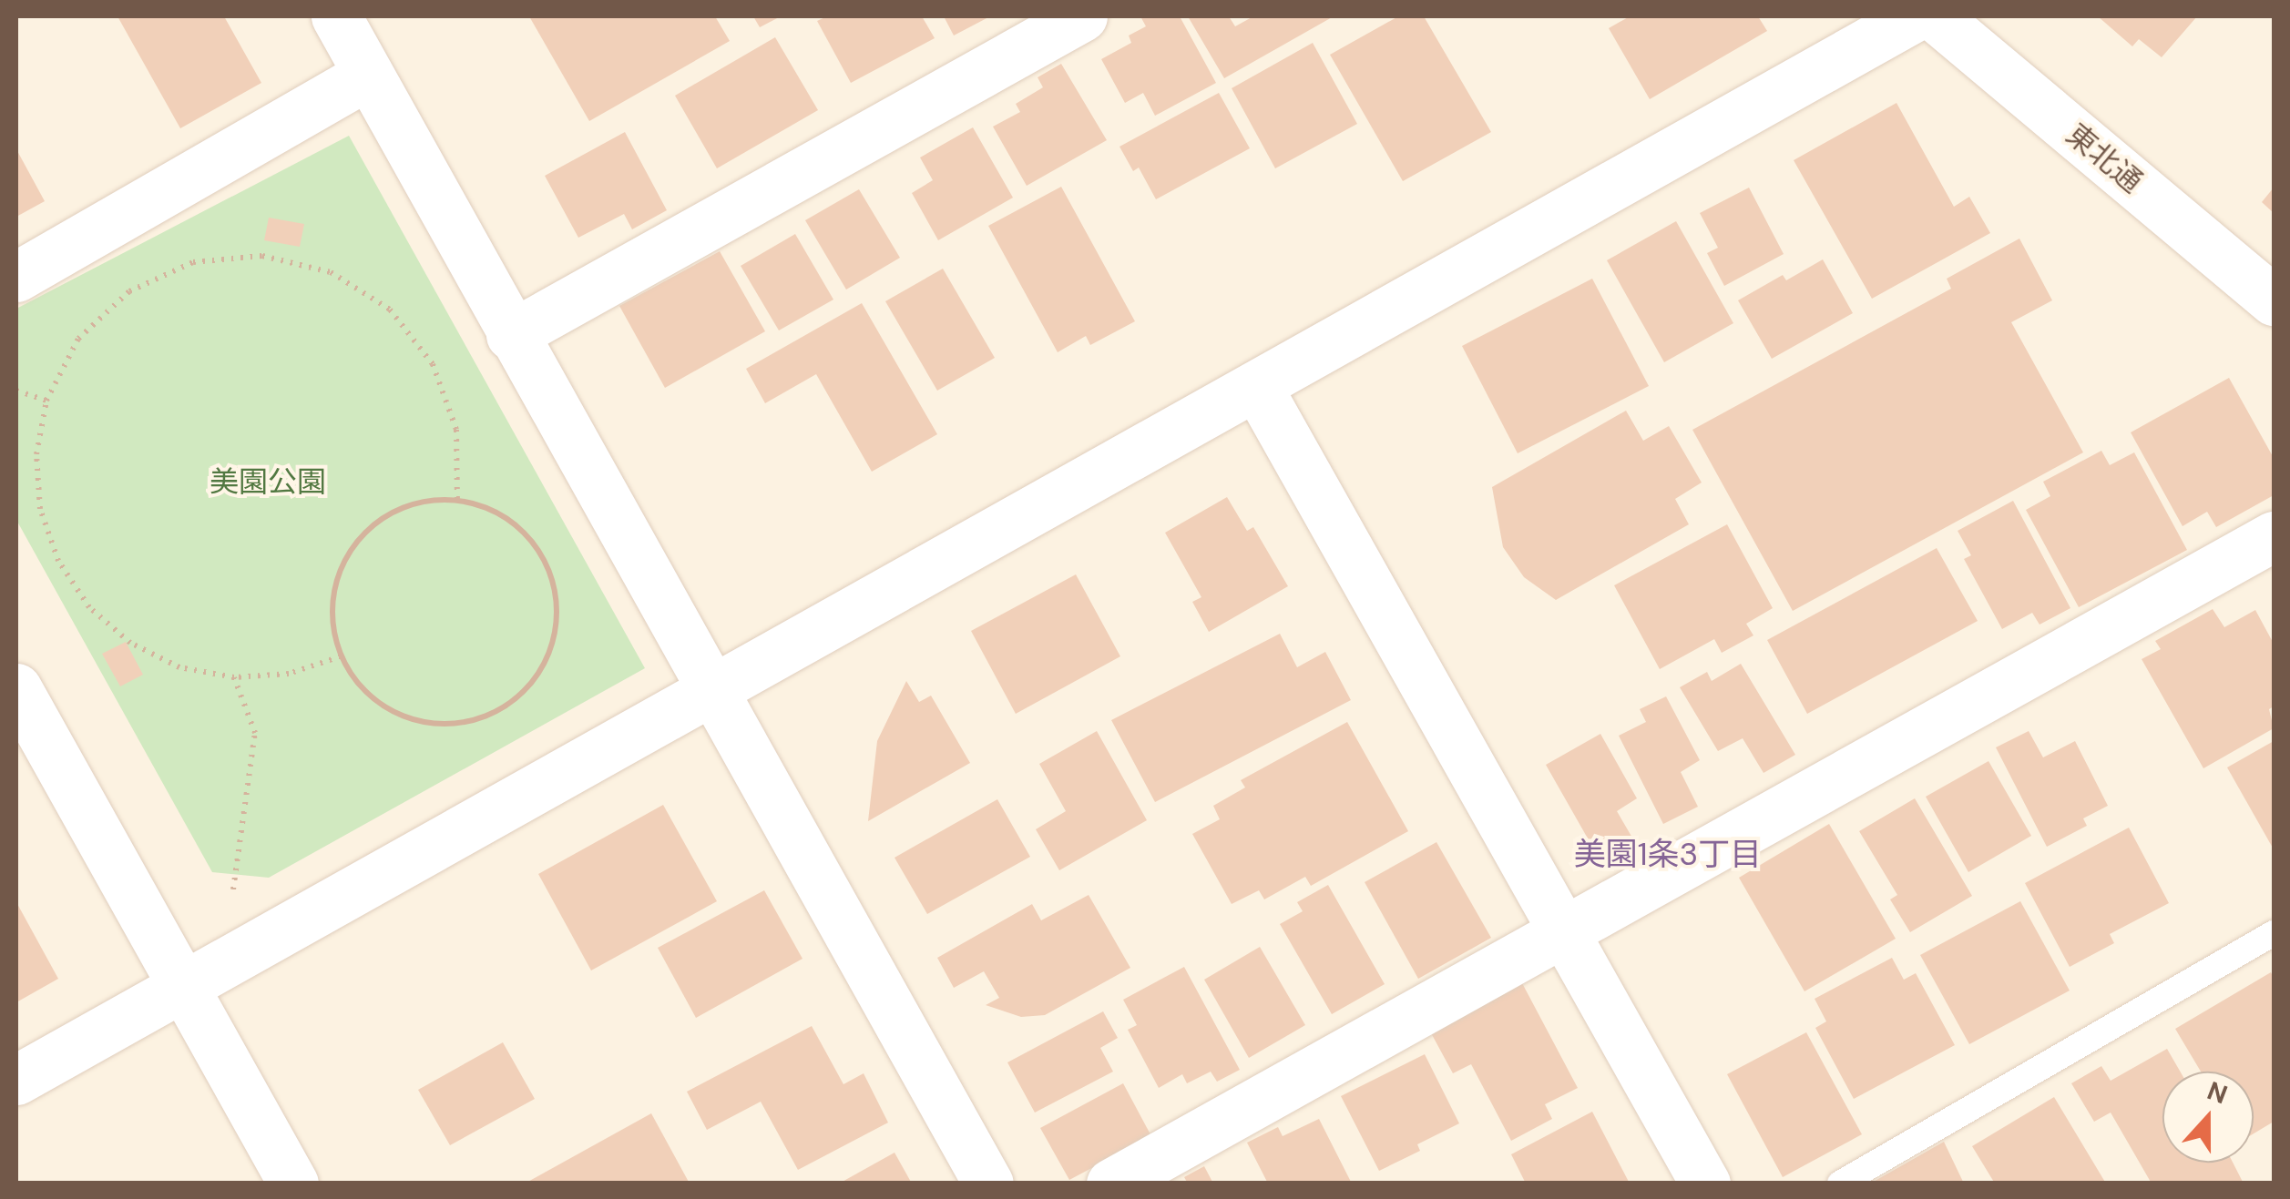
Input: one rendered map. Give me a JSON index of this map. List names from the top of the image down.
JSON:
{
  "streets": {
    "street": ["東北通"]
  },
  "districts": ["美園1条3丁目"],
  "parks": ["美園公園"],
  "north": "top"
}
